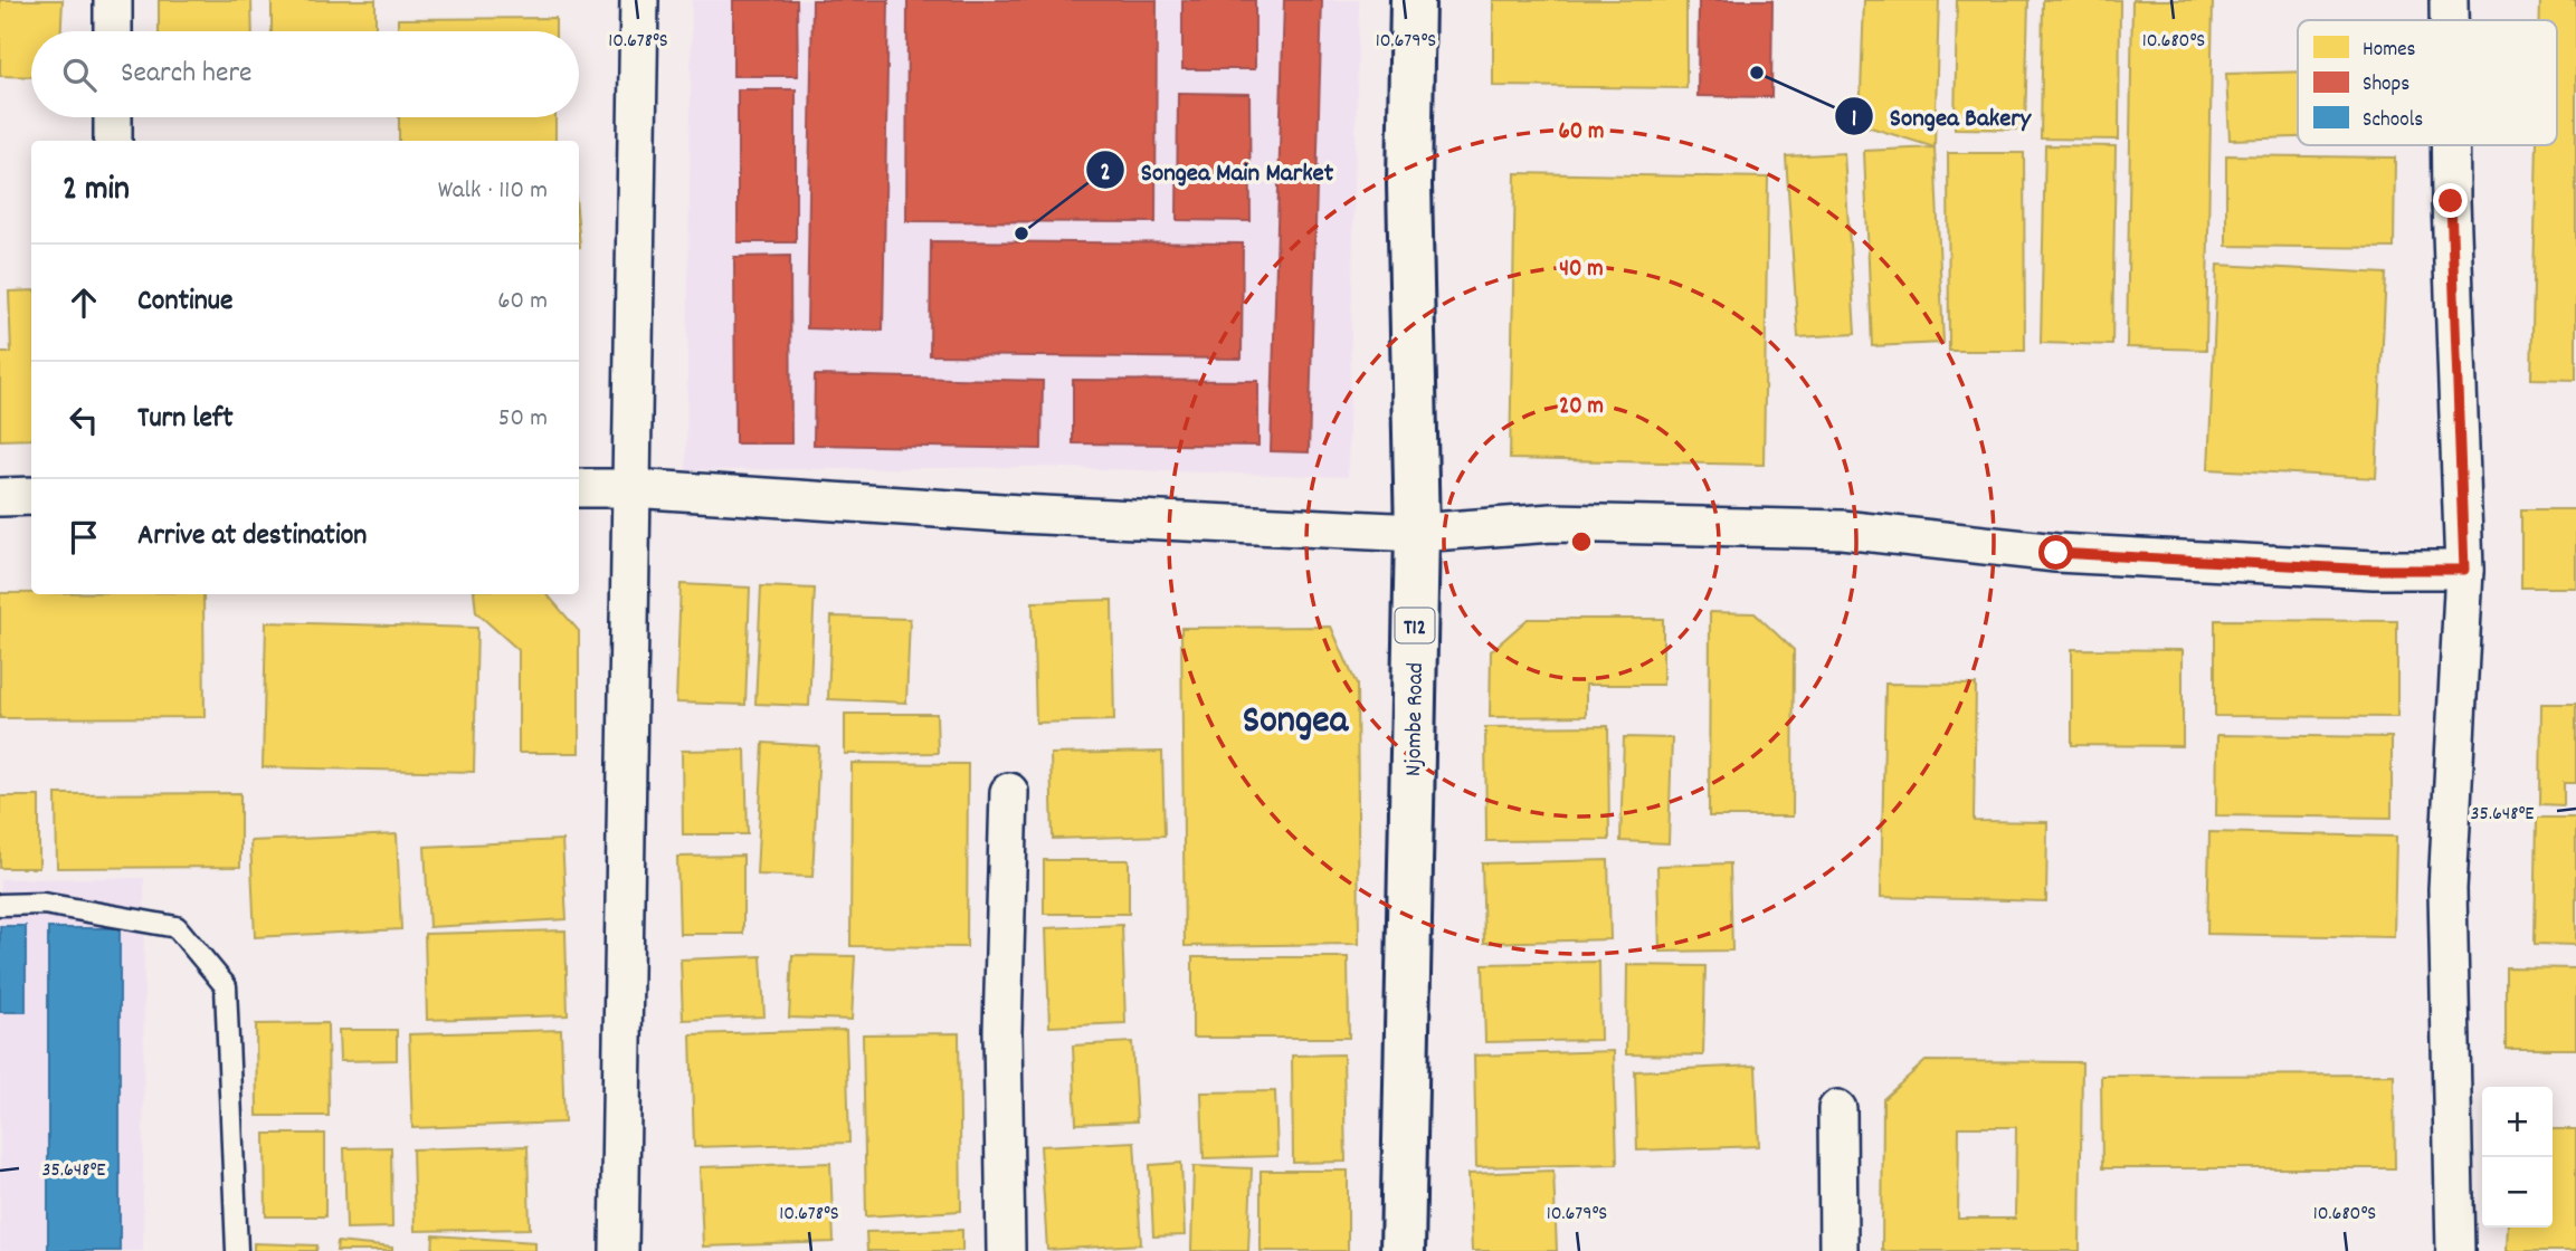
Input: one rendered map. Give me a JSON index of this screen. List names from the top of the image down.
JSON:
{
  "streets": {
    "highway": ["T12", "Njombe Road"]
  },
  "districts": ["Songea"],
  "places": ["Songea Bakery", "Songea Main Market"],
  "legend": ["Homes", "Shops", "Schools"],
  "page": {
    "search": "Search here",
    "heading": ["2 min", "Walk · 110 m"],
    "list": [
      ["Continue", "60 m"],
      ["Turn left", "50 m"],
      "Arrive at destination"
    ],
    "map_buttons": ["+", "−"]
  },
  "coordinates": [
    "10.678°S",
    "10.679°S",
    "10.680°S",
    "35.648°E"
  ],
  "rings": ["60 m", "40 m", "20 m"]
}
